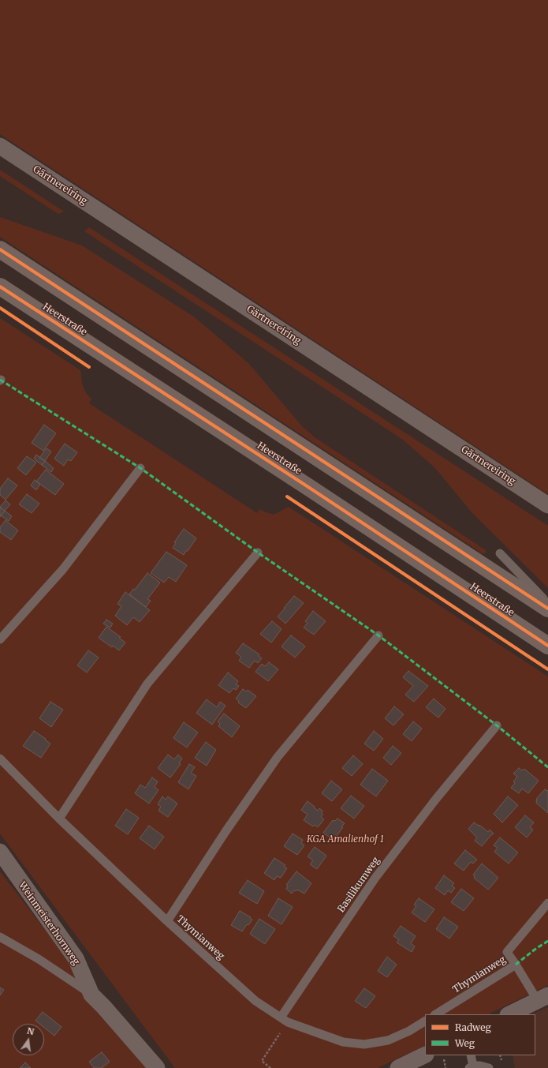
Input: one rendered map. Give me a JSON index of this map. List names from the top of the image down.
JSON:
{
  "streets": {
    "main road": ["Heerstraße"],
    "street": ["Gärtnereiring", "Weinmeisterhornweg"],
    "lane": ["Basilikumweg", "Thymianweg"]
  },
  "crossings": [
    ["Basilikumweg", "Thymianweg"]
  ],
  "parks": ["KGA Amalienhof 1"],
  "legend": ["Radweg", "Weg"],
  "north": "top"
}
